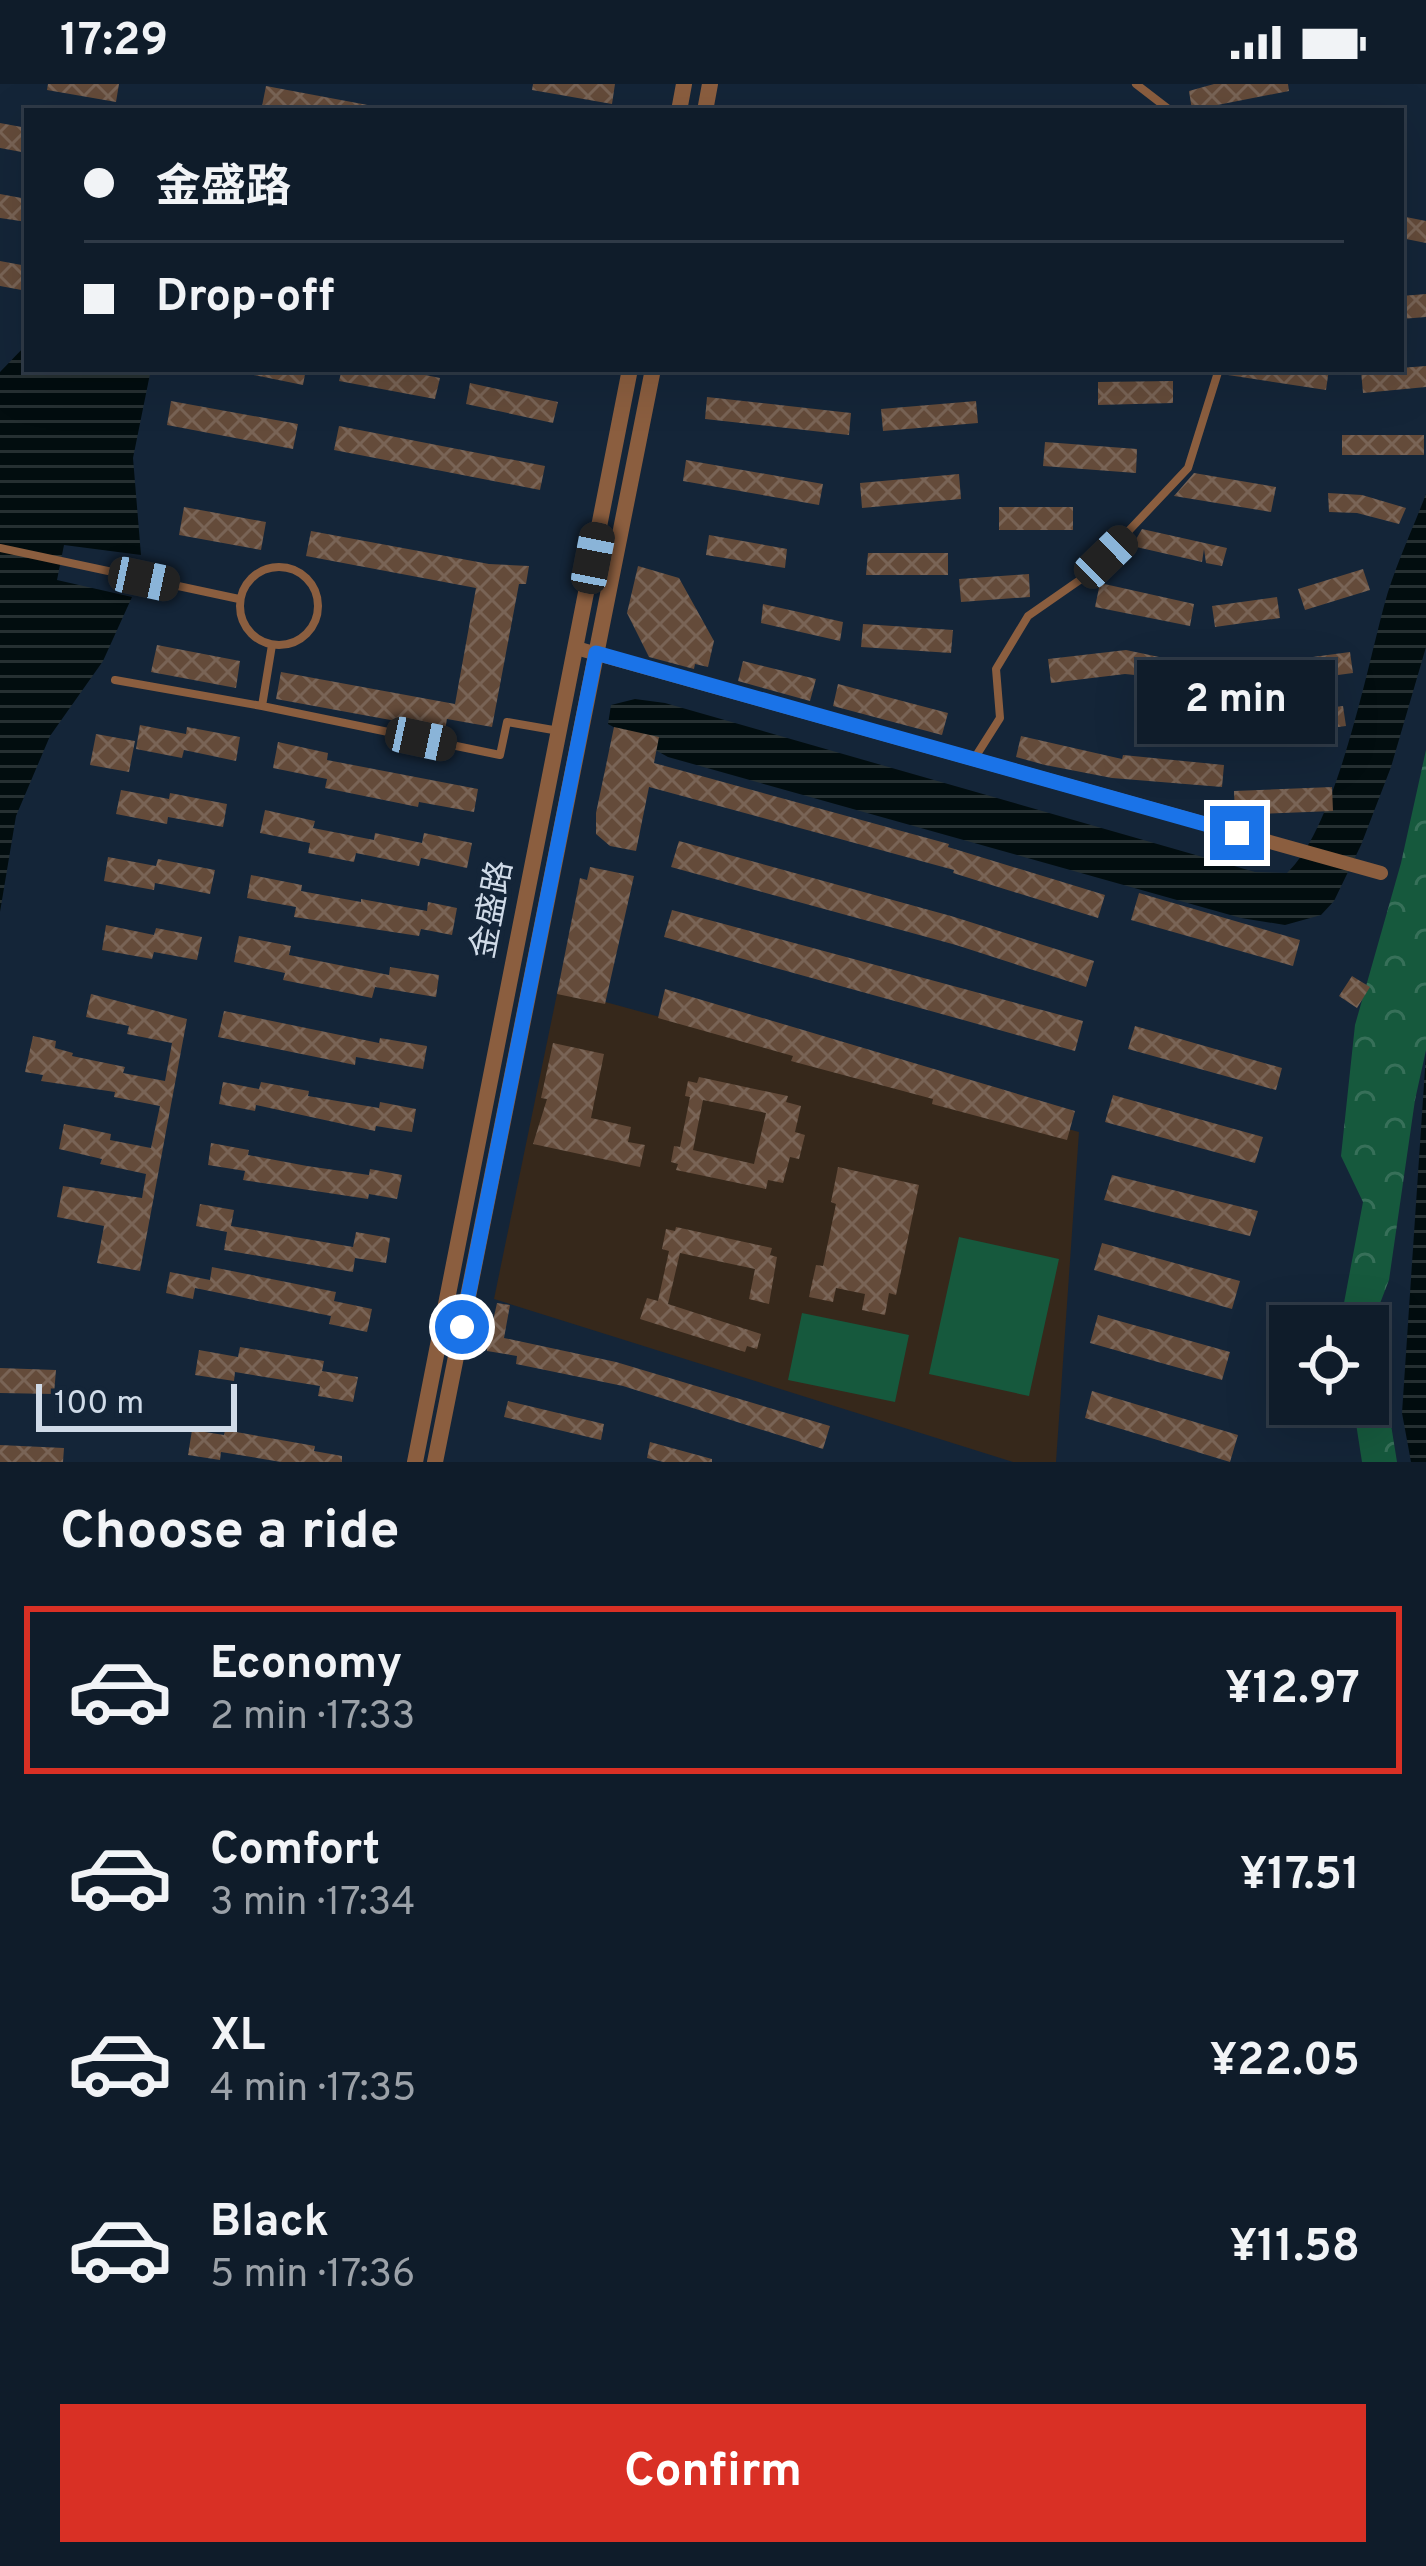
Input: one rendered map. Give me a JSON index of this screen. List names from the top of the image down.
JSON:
{
  "streets": {
    "street": ["金盛路"]
  },
  "scale_bar": "100 m",
  "page": {
    "status": "17:29",
    "banner": ["金盛路", "Drop-off"],
    "bubble": "2 min",
    "scale": "100 m",
    "heading": "Choose a ride",
    "list": [
      {
        "name": "Economy",
        "note": "2 min · 17:33",
        "value": "¥12.97"
      },
      {
        "name": "Comfort",
        "note": "3 min · 17:34",
        "value": "¥17.51"
      },
      {
        "name": "XL",
        "note": "4 min · 17:35",
        "value": "¥22.05"
      },
      {
        "name": "Black",
        "note": "5 min · 17:36",
        "value": "¥11.58"
      }
    ],
    "buttons": "Confirm"
  }
}
